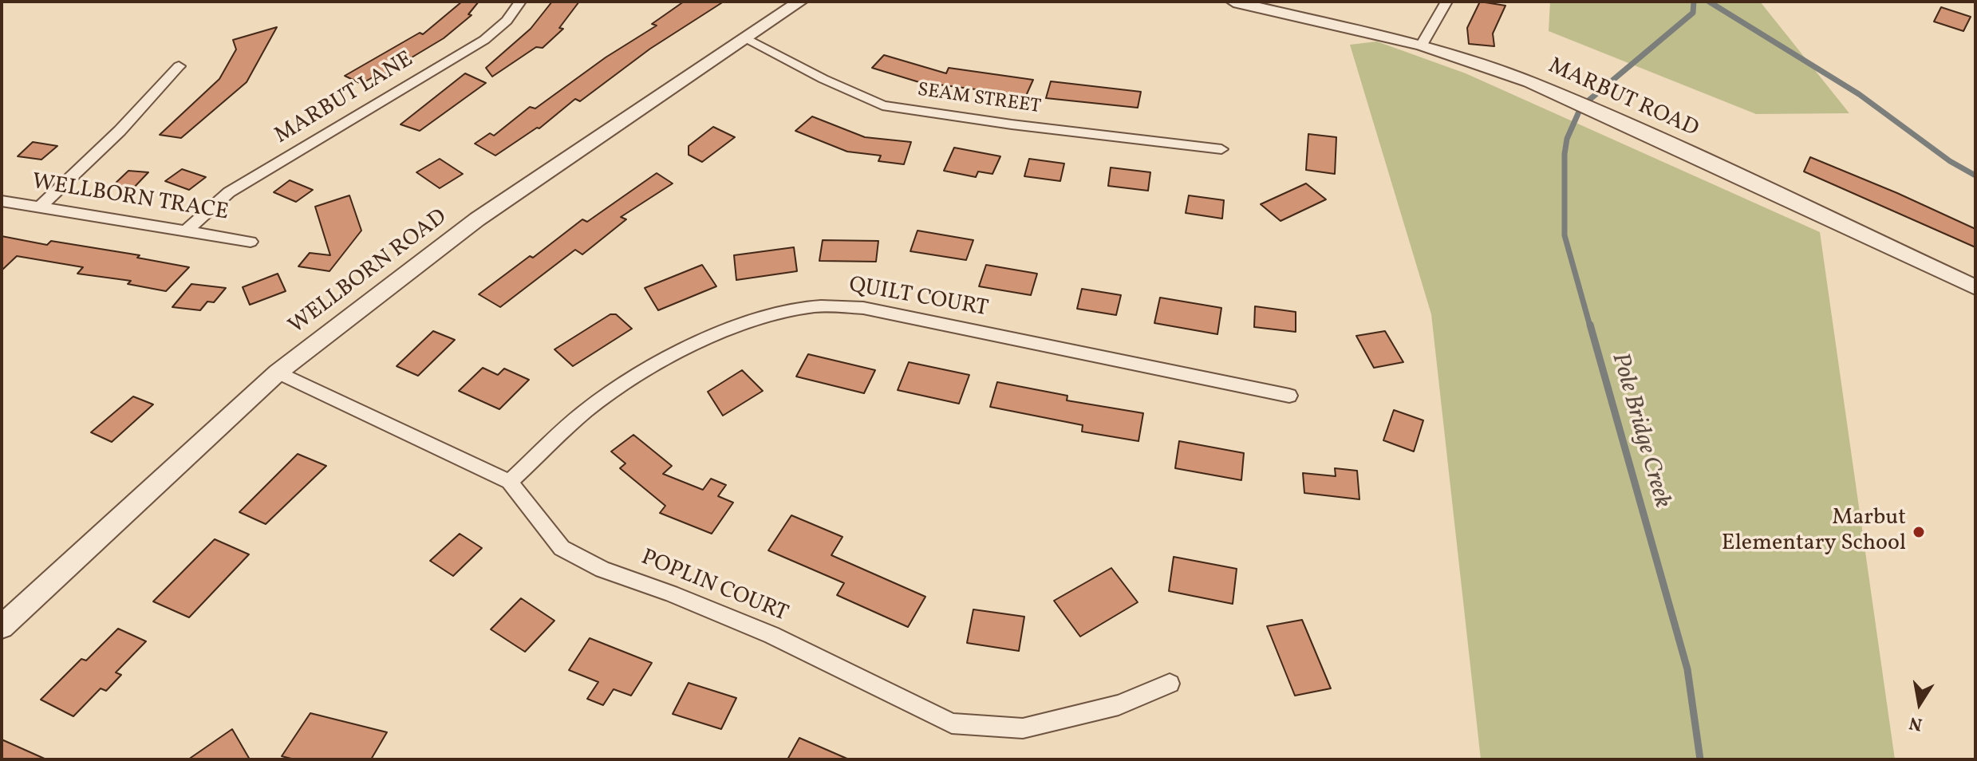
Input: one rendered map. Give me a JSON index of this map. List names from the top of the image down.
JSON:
{
  "streets": {
    "street": [
      "MARBUT LANE",
      "MARBUT ROAD",
      "SEAM STREET",
      "WELLBORN TRACE",
      "WELLBORN ROAD",
      "QUILT COURT",
      "POPLIN COURT"
    ]
  },
  "crossings": [
    ["MARBUT LANE", "WELLBORN TRACE"],
    ["SEAM STREET", "WELLBORN ROAD"],
    ["WELLBORN ROAD", "POPLIN COURT"],
    ["QUILT COURT", "POPLIN COURT"]
  ],
  "water": ["Pole Bridge Creek"],
  "places": ["Marbut Elementary School"],
  "north": "bottom"
}
